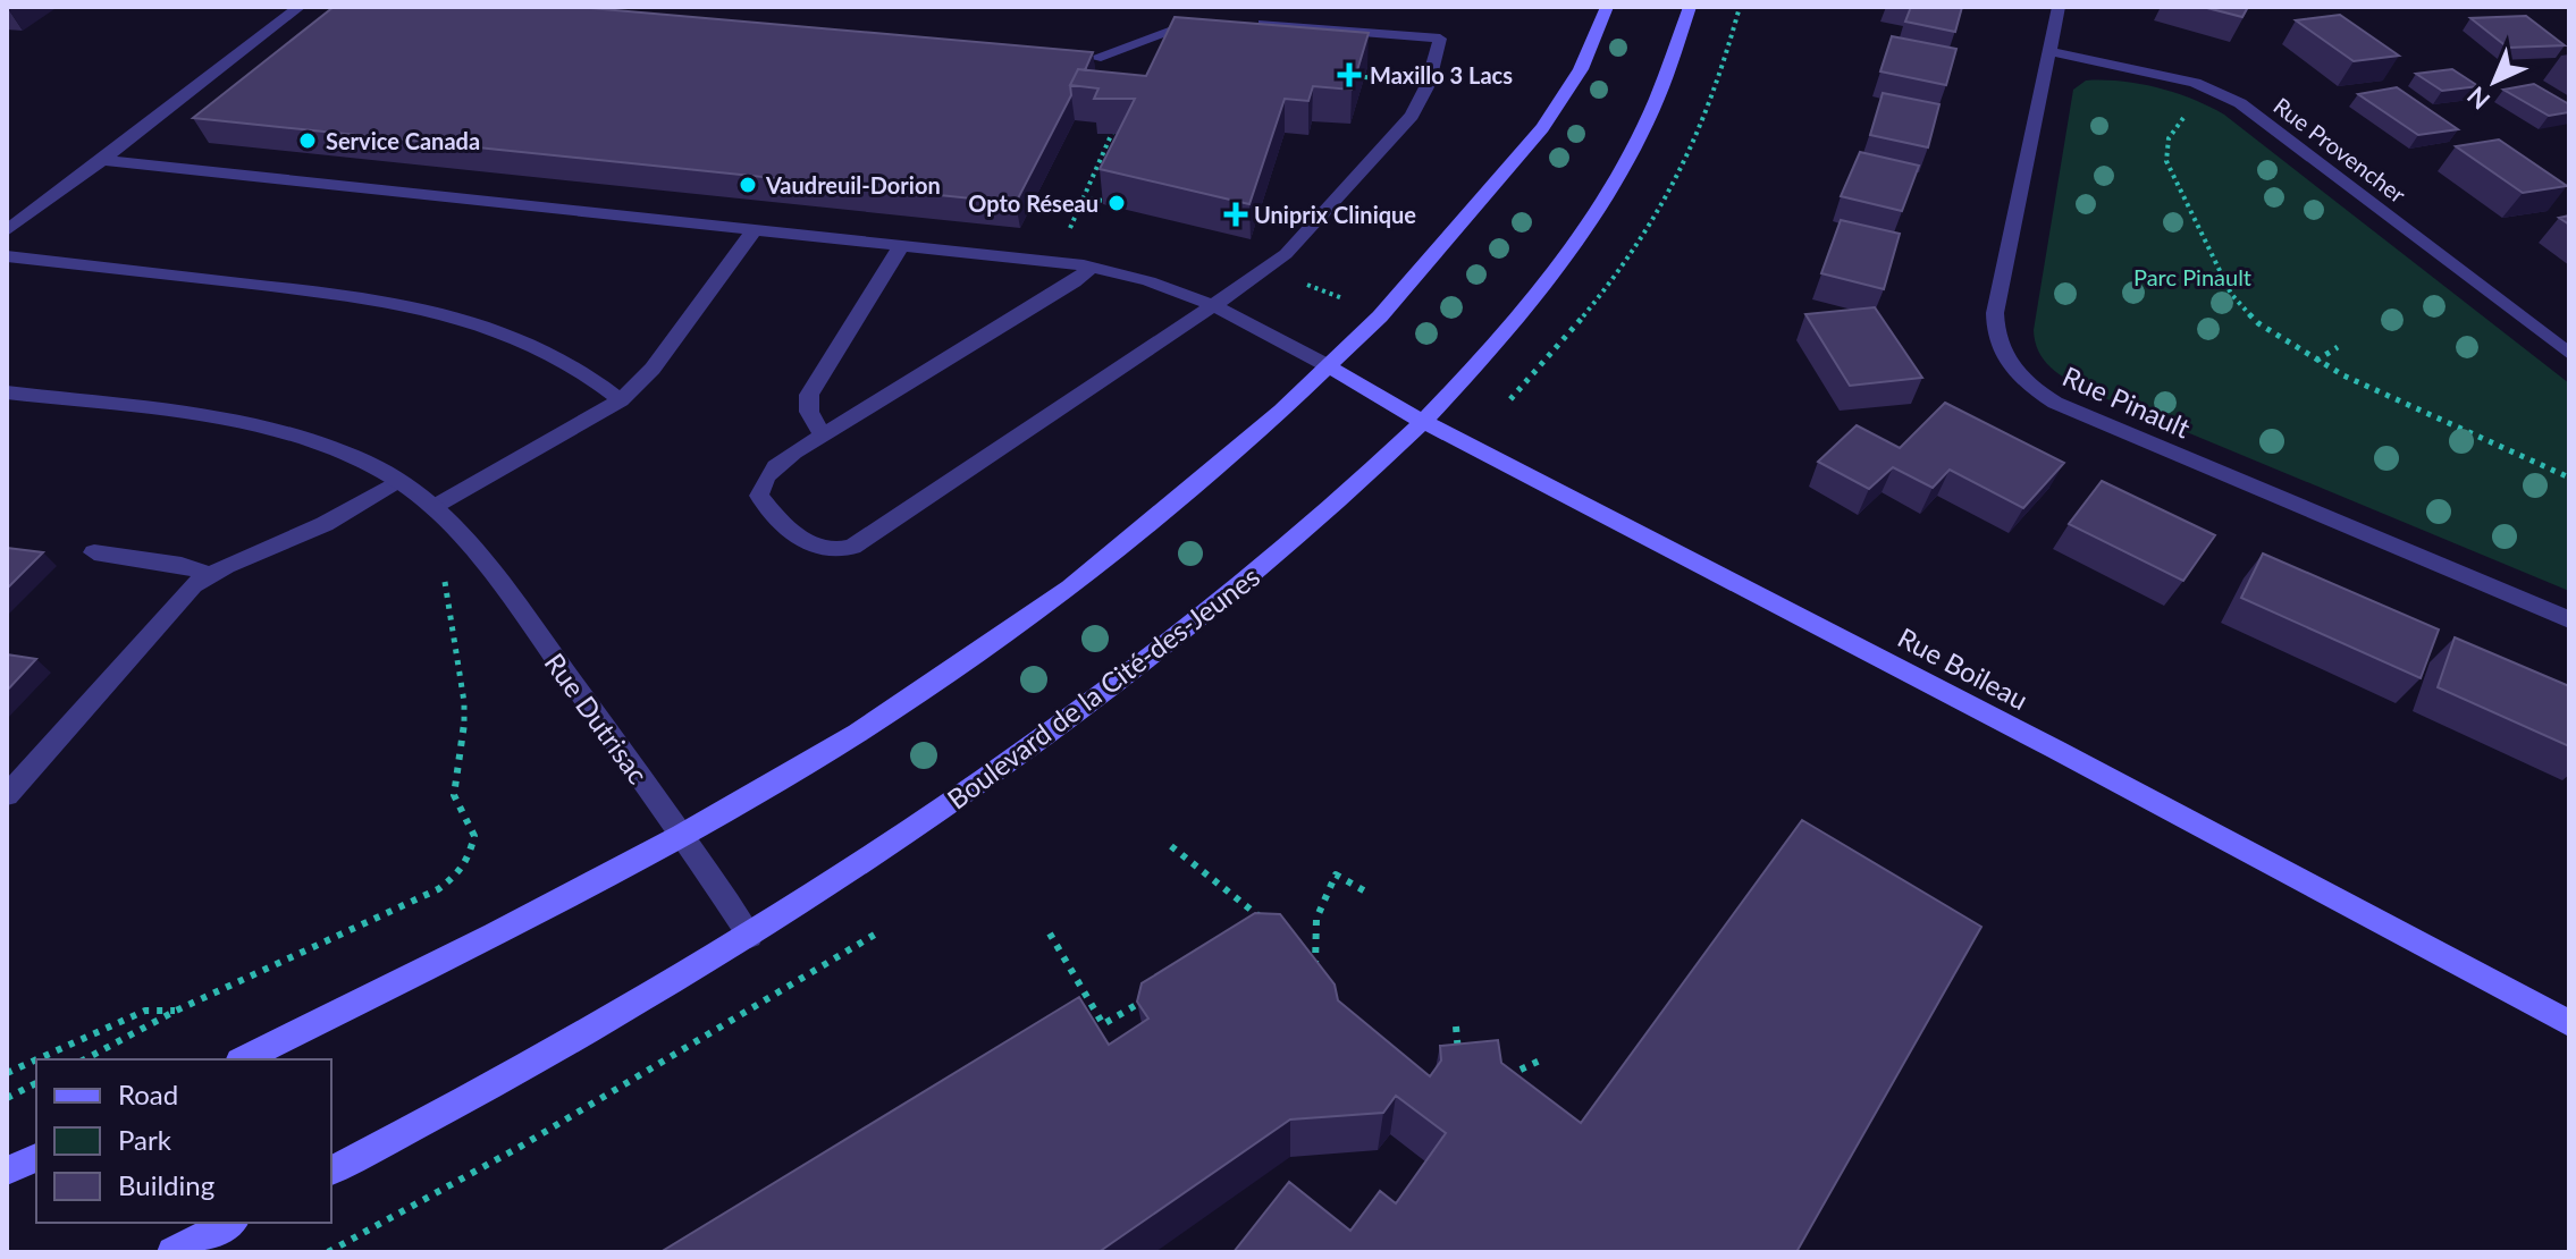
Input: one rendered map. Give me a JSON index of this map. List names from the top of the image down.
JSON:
{
  "streets": {
    "main road": ["Rue Boileau", "Boulevard de la Cité-des-Jeunes"],
    "street": ["Rue Provencher", "Rue Pinault", "Rue Dutrisac"]
  },
  "crossings": [
    ["Rue Provencher", "Rue Pinault"],
    ["Rue Boileau", "Boulevard de la Cité-des-Jeunes"],
    ["Boulevard de la Cité-des-Jeunes", "Rue Dutrisac"]
  ],
  "parks": ["Parc Pinault"],
  "places": {
    "health": ["Maxillo 3 Lacs", "Uniprix Clinique"],
    "other": ["Service Canada", "Vaudreuil-Dorion", "Opto Réseau"]
  },
  "legend": ["Road", "Park", "Building"],
  "north": "bottom left"
}
